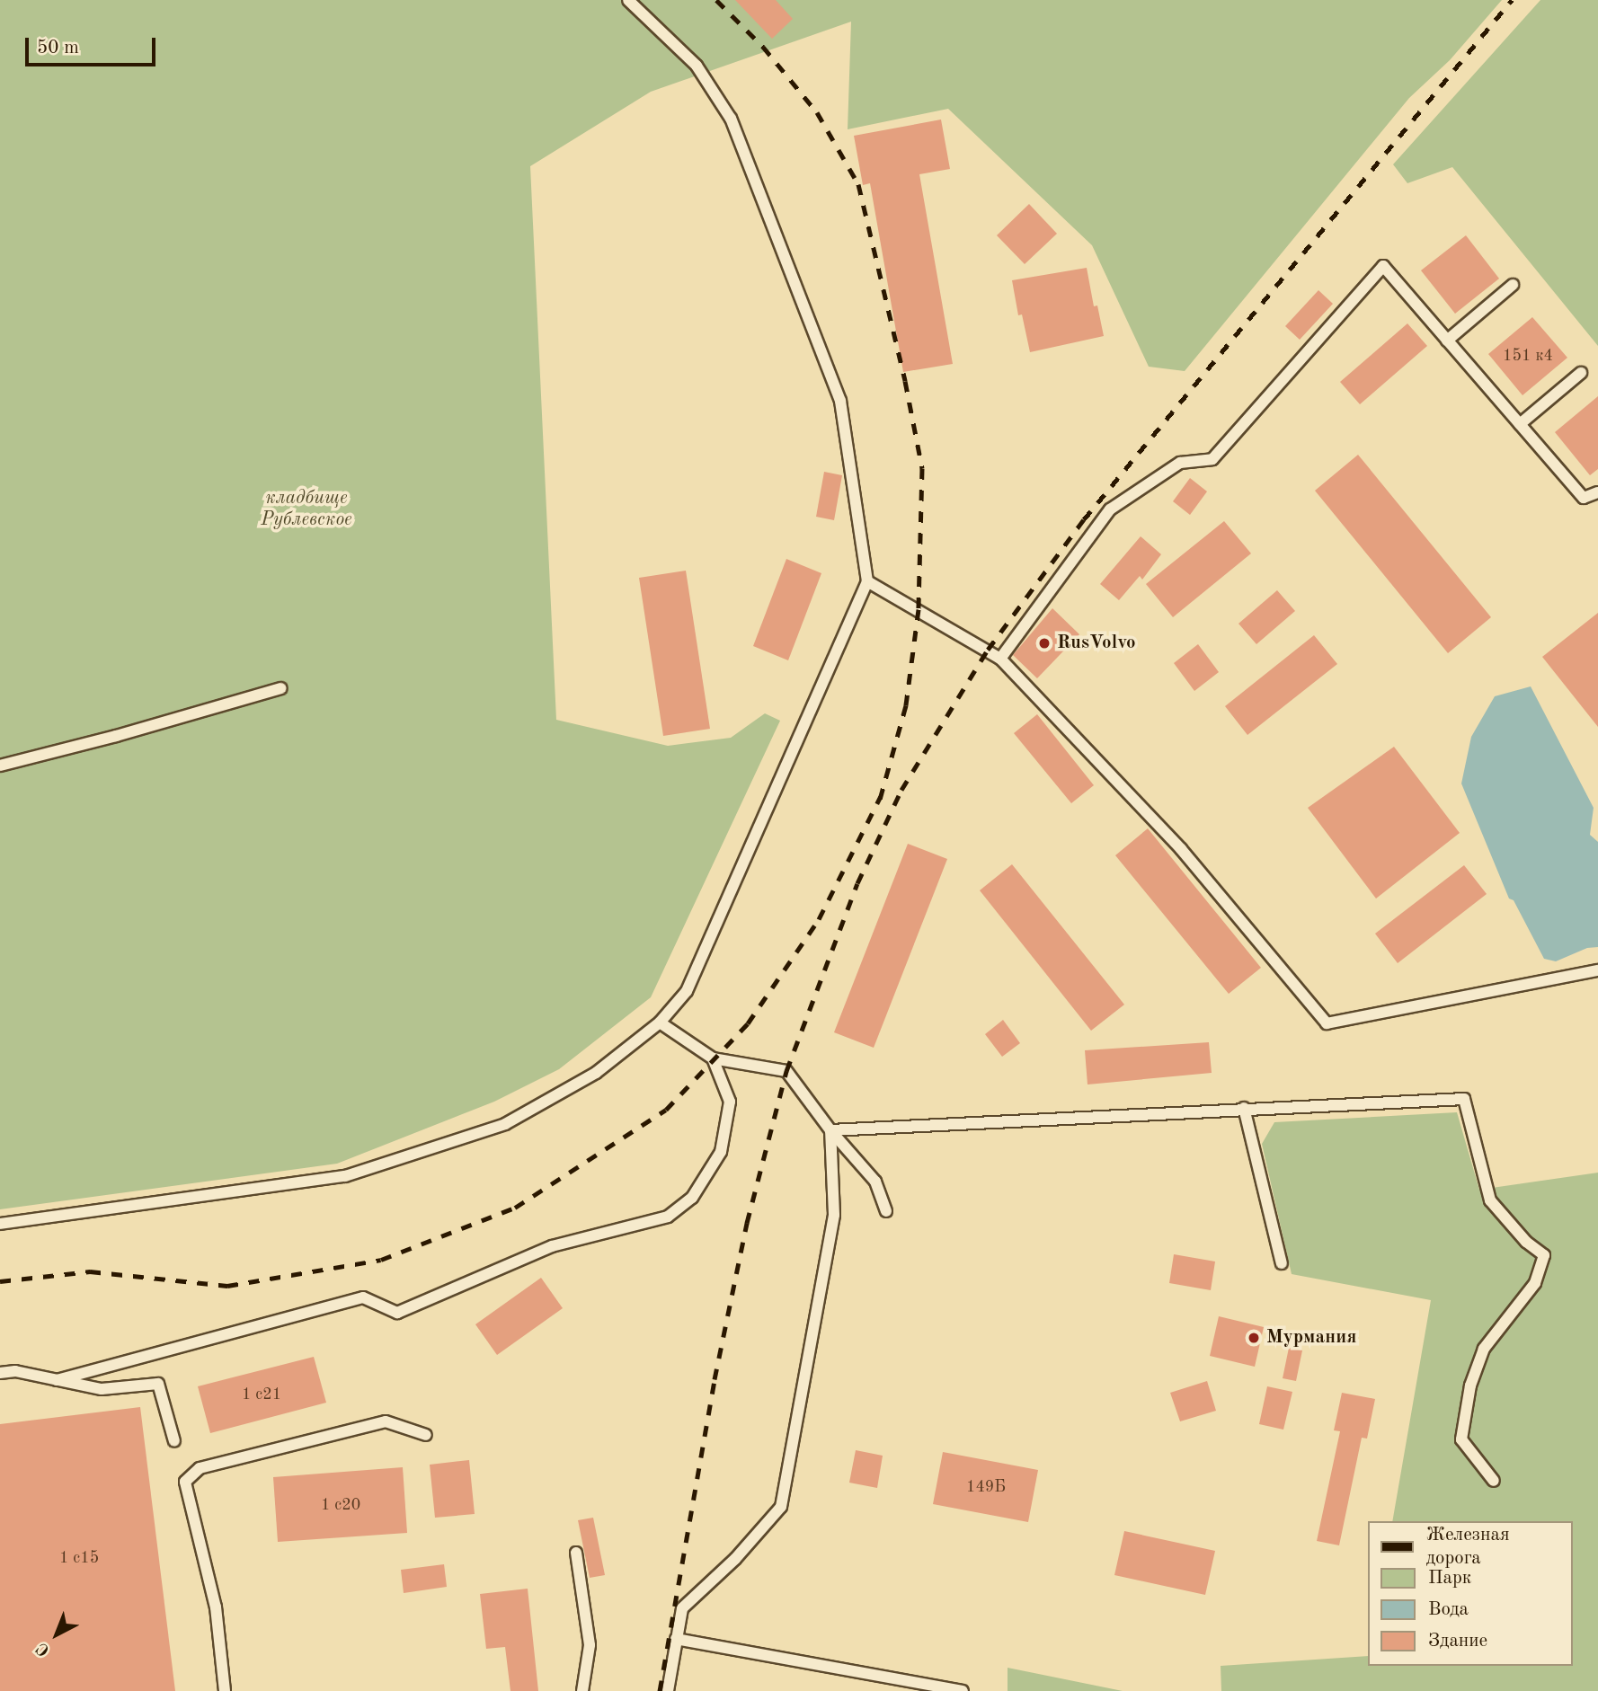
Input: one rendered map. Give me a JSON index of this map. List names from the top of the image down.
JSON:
{
  "parks": ["кладбище Рублевское"],
  "places": ["RusVolvo", "Мурмания"],
  "house_numbers": [
    "151 к4",
    "1 с21",
    "149Б",
    "1 с20",
    "1 с15"
  ],
  "legend": [
    "Железная дорога",
    "Парк",
    "Вода",
    "Здание"
  ],
  "scale_bar": "50 m",
  "north": "bottom left"
}
